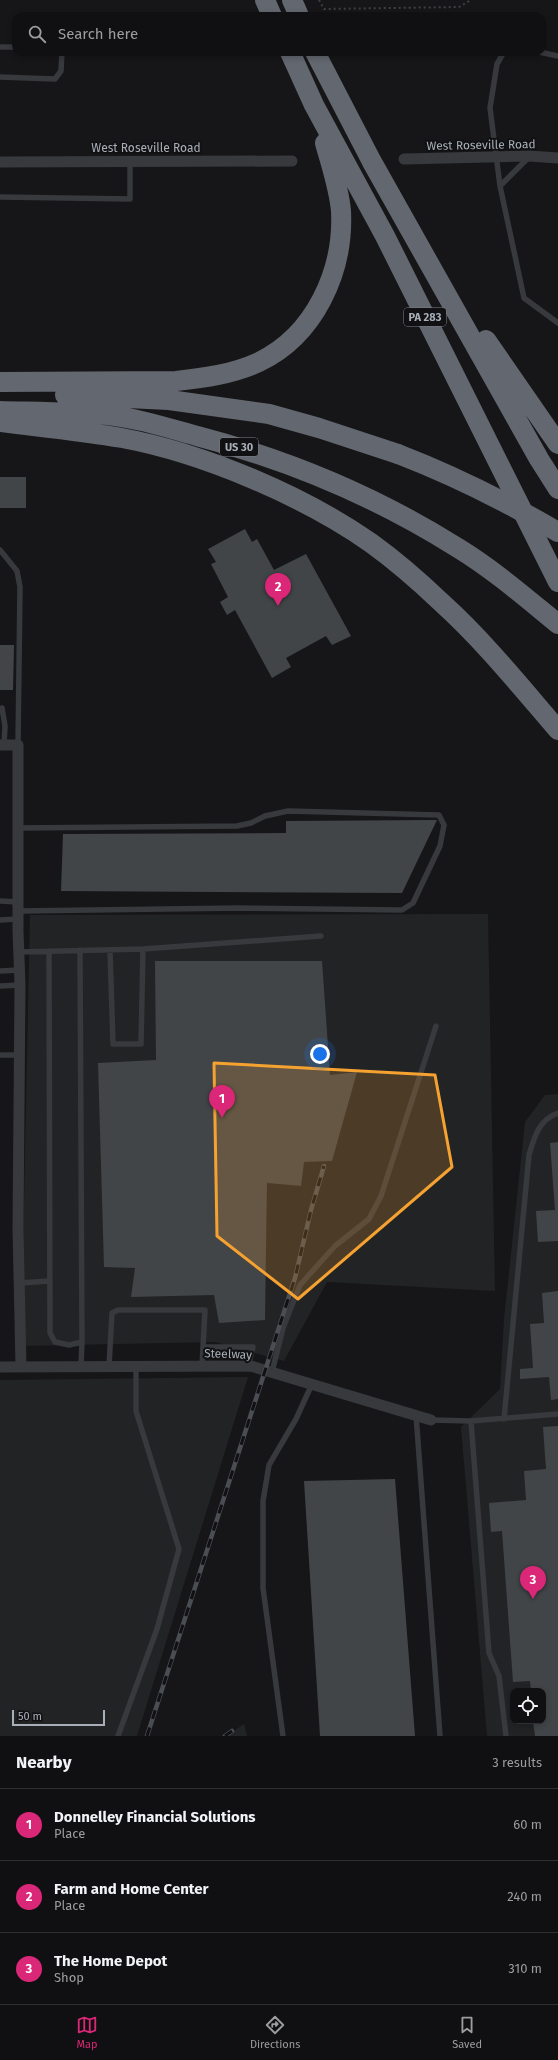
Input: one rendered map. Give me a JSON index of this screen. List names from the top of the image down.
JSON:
{
  "streets": {
    "highway": ["PA 283", "US 30"],
    "street": ["West Roseville Road", "Steelway"]
  },
  "scale_bar": "50 m",
  "page": {
    "search": "Search here",
    "pins": ["2", "1", "3"],
    "scale": "50 m",
    "heading": ["Nearby", "3 results"],
    "list": [
      {
        "mark": "1",
        "name": "Donnelley Financial Solutions",
        "note": "Place",
        "value": "60 m"
      },
      {
        "mark": "2",
        "name": "Farm and Home Center",
        "note": "Place",
        "value": "240 m"
      },
      {
        "mark": "3",
        "name": "The Home Depot",
        "note": "Shop",
        "value": "310 m"
      }
    ],
    "nav": ["Map", "Directions", "Saved"]
  }
}
